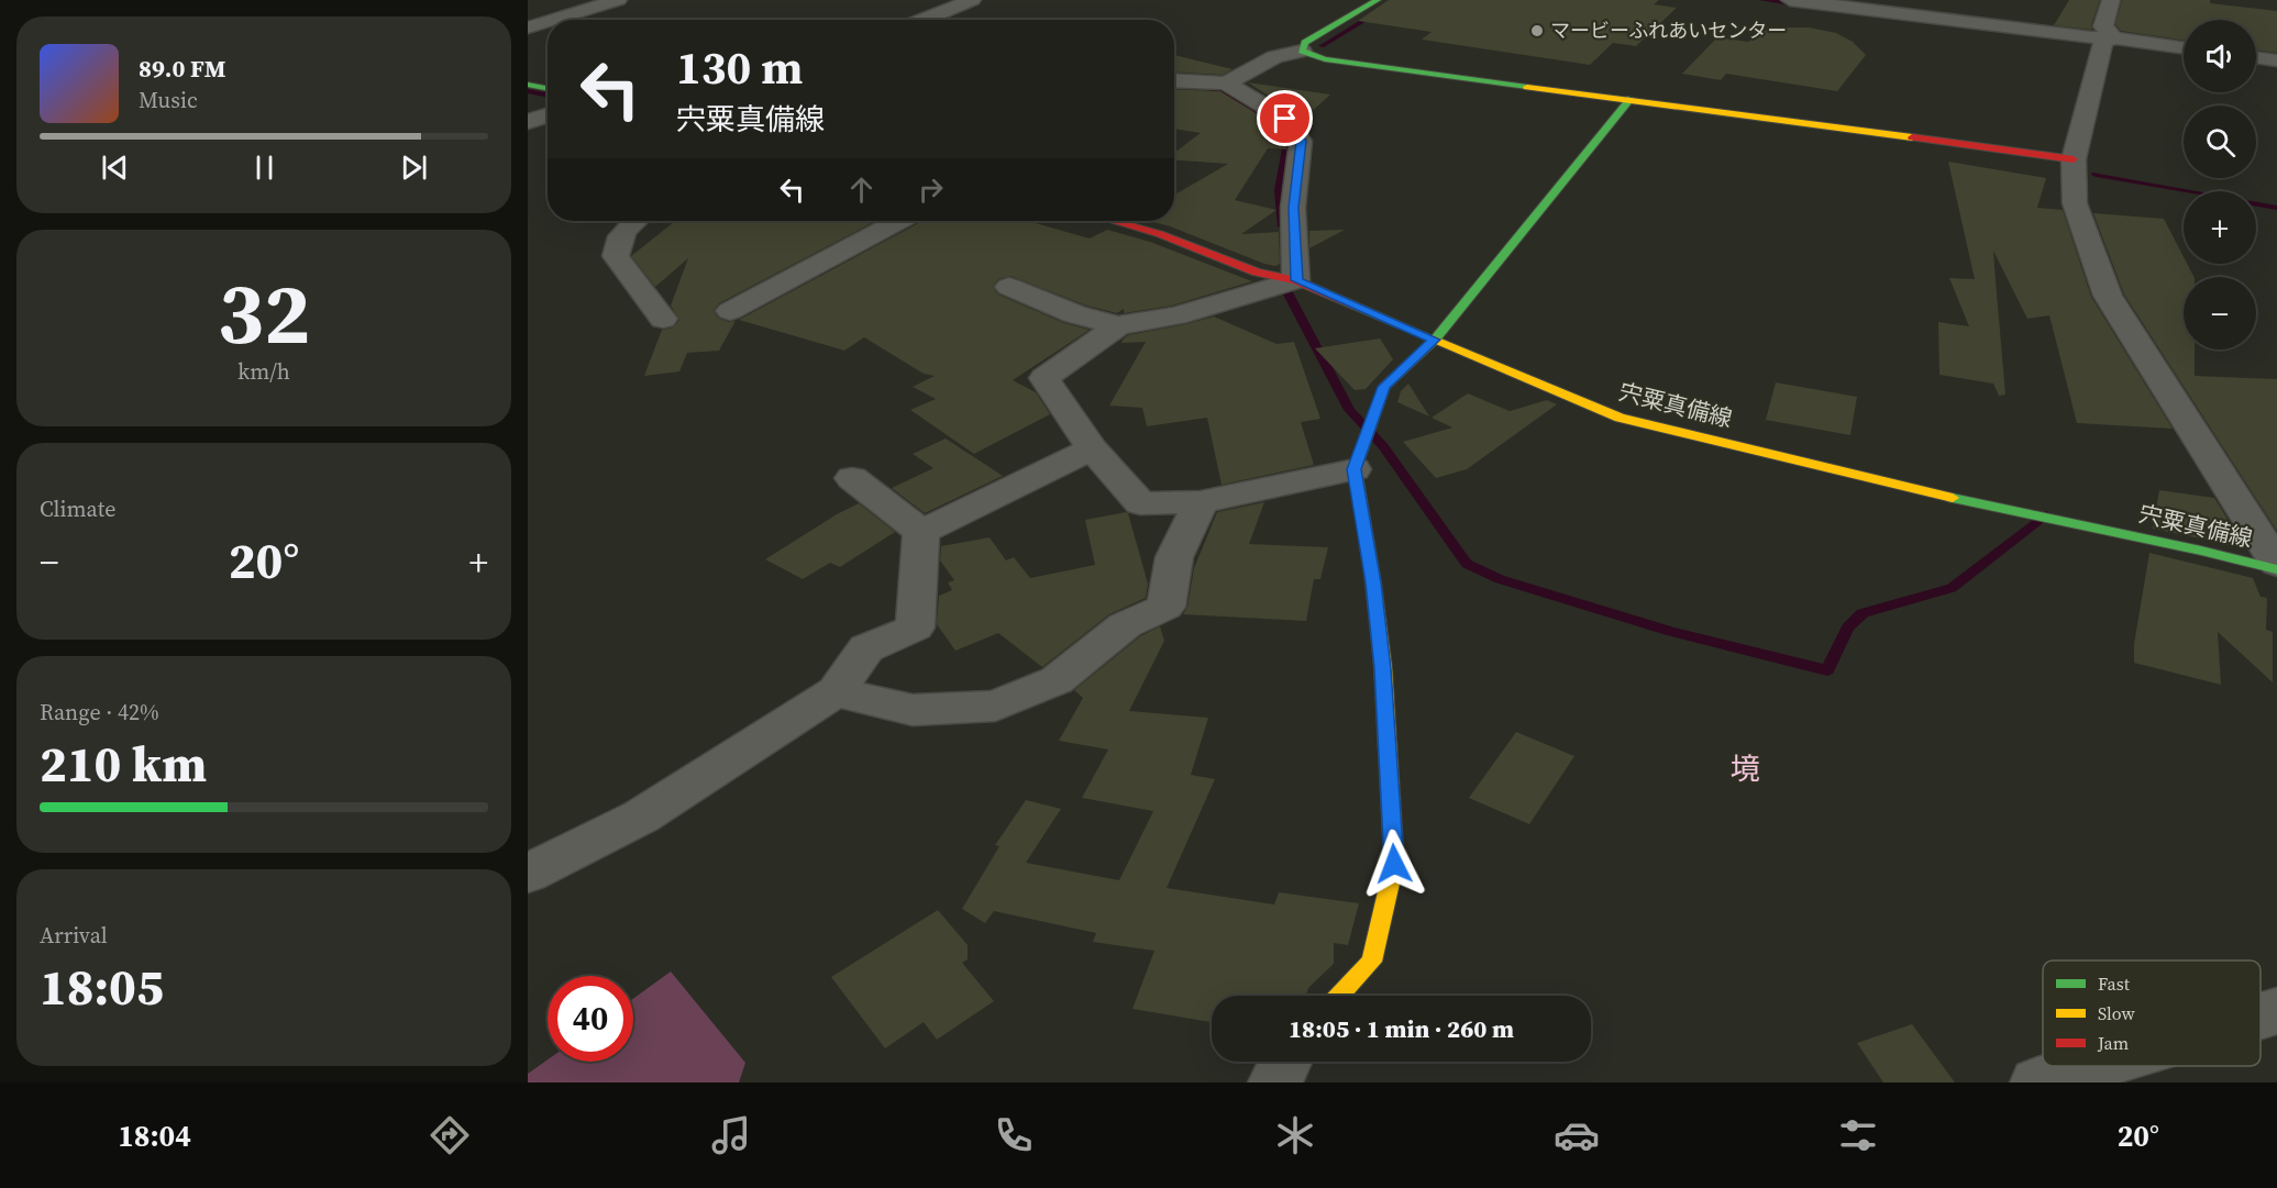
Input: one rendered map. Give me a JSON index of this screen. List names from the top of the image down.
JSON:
{
  "streets": {
    "street": ["宍粟真備線"]
  },
  "districts": ["境"],
  "places": ["マービーふれあいセンター"],
  "legend": ["Fast", "Slow", "Jam"],
  "page": {
    "map_buttons": ["+", "−"],
    "turn": ["130 m", "宍粟真備線"],
    "song": ["89.0 FM", "Music"],
    "tile": [
      ["32", "km/h"],
      "Climate",
      ["Range · 42%", "210 km"],
      ["Arrival", "18:05"]
    ],
    "heat": ["−", "20°", "+"],
    "limit": "40",
    "trip": "18:05 · 1 min · 260 m",
    "tabs": ["18:04", "20°"]
  }
}
